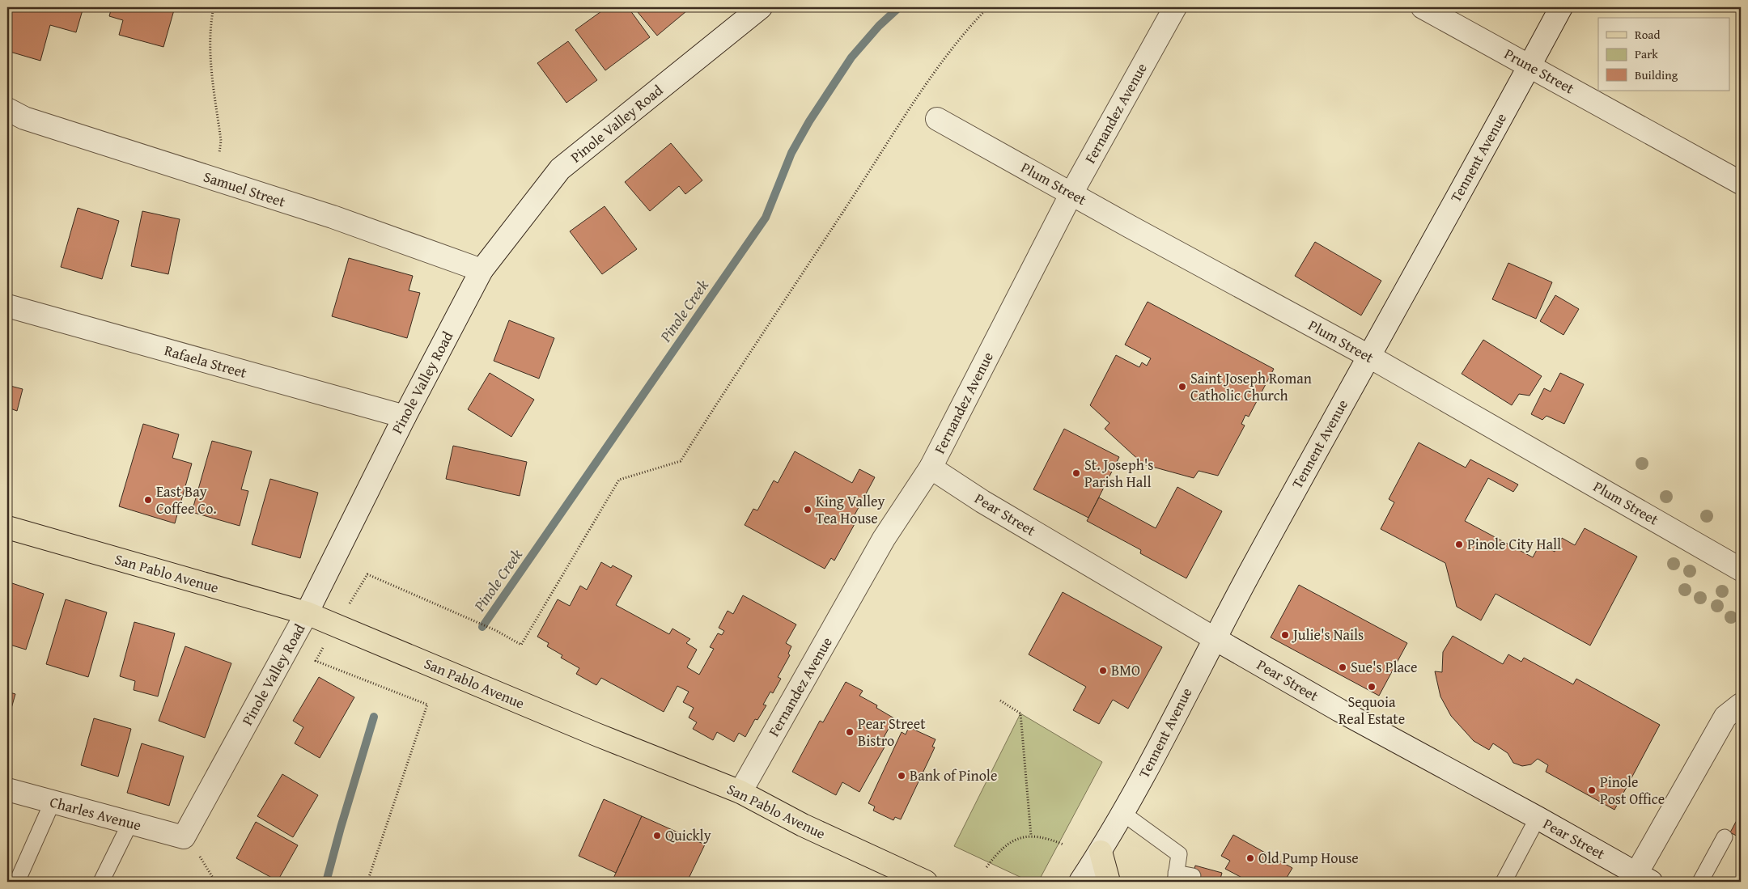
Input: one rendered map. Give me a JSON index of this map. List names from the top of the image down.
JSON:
{
  "streets": {
    "main road": ["San Pablo Avenue"],
    "street": [
      "Prune Street",
      "Fernandez Avenue",
      "Pinole Valley Road",
      "Tennent Avenue",
      "Plum Street",
      "Samuel Street",
      "Rafaela Street",
      "Pear Street",
      "Charles Avenue"
    ]
  },
  "crossings": [
    ["Prune Street", "Tennent Avenue"],
    ["Fernandez Avenue", "Plum Street"],
    ["Fernandez Avenue", "Pear Street"],
    ["Fernandez Avenue", "San Pablo Avenue"],
    ["Pinole Valley Road", "Samuel Street"],
    ["Pinole Valley Road", "Rafaela Street"],
    ["Pinole Valley Road", "San Pablo Avenue"],
    ["Pinole Valley Road", "Charles Avenue"],
    ["Tennent Avenue", "Plum Street"],
    ["Tennent Avenue", "Pear Street"]
  ],
  "water": ["Pinole Creek"],
  "places": [
    "Saint Joseph Roman Catholic Church",
    "St. Joseph's Parish Hall",
    "East Bay Coffee Co.",
    "King Valley Tea House",
    "Pinole City Hall",
    "Julie's Nails",
    "Sue's Place",
    "BMO",
    "Sequoia Real Estate",
    "Pear Street Bistro",
    "Bank of Pinole",
    "Pinole Post Office",
    "Quickly",
    "Old Pump House"
  ],
  "legend": ["Road", "Park", "Building"]
}
